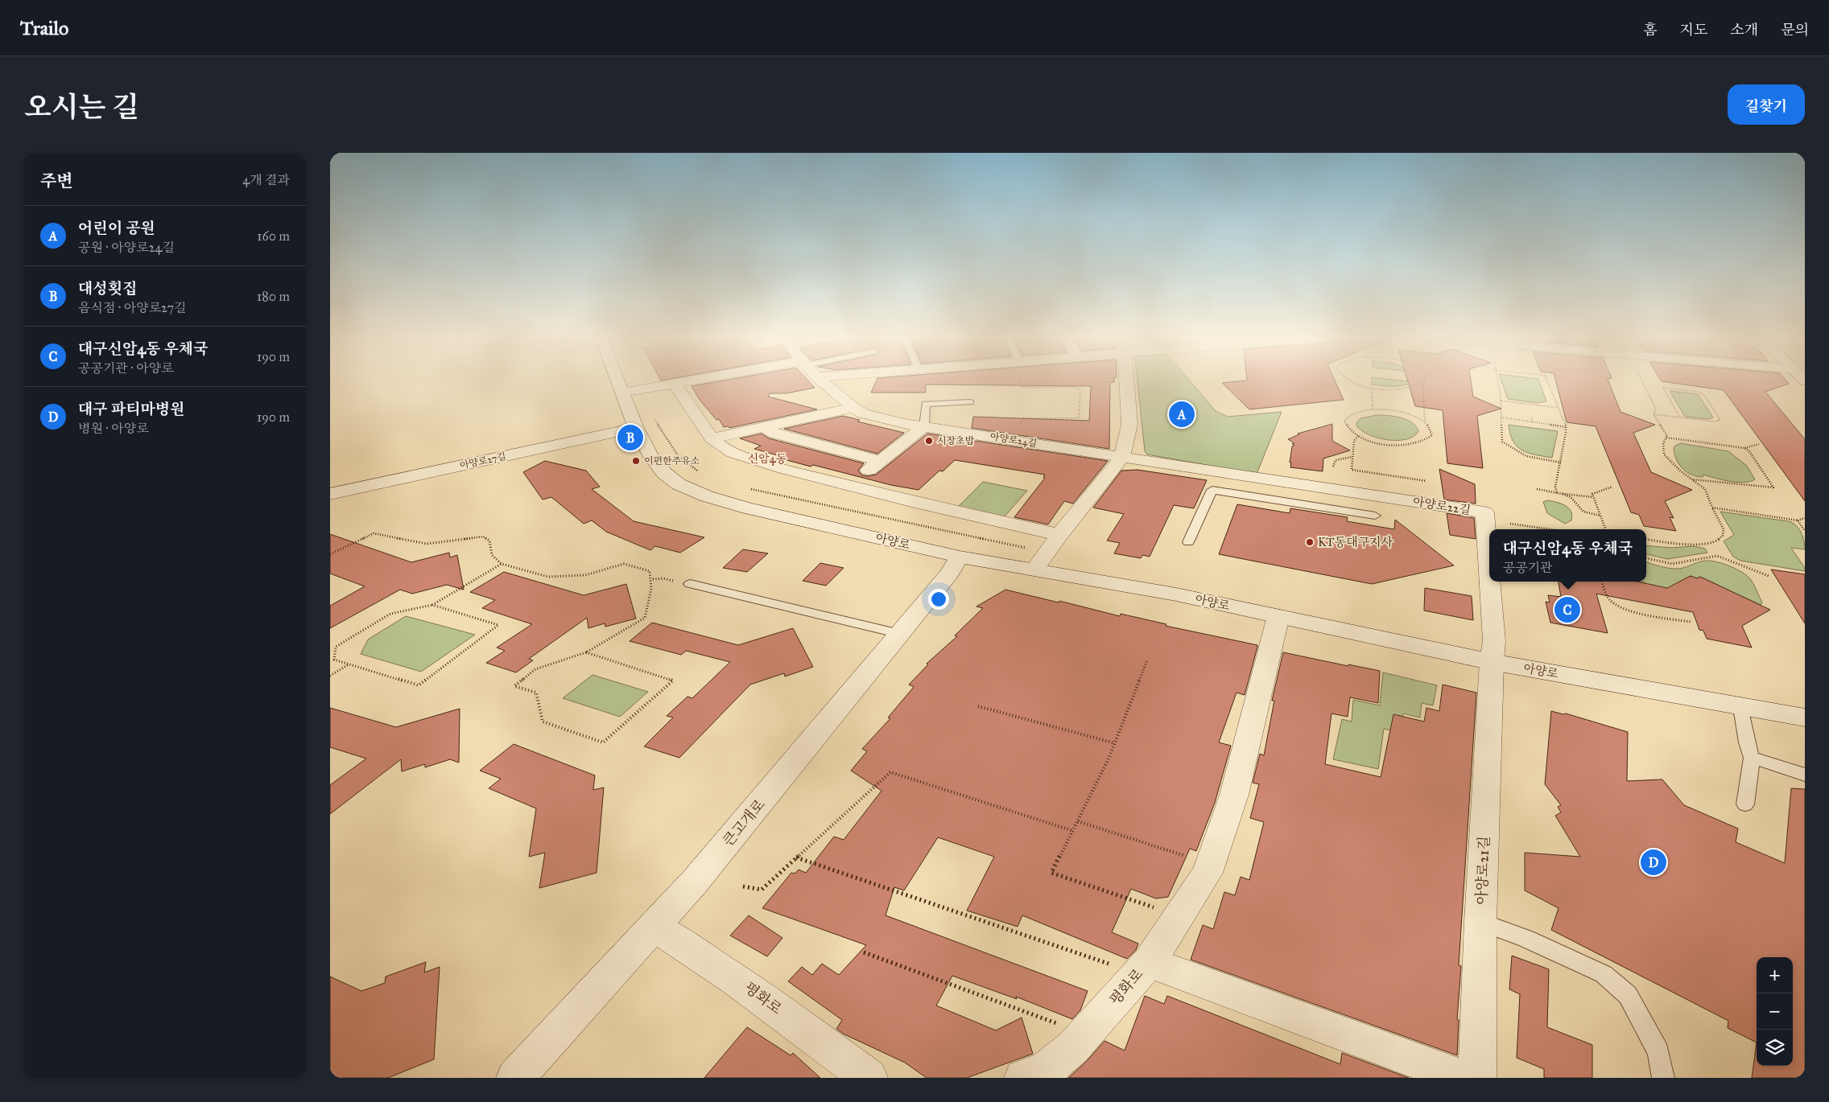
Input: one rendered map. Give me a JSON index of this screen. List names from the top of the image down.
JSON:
{
  "streets": {
    "street": [
      "아양로24길",
      "아양로27길",
      "아양로22길",
      "아양로",
      "큰고개로",
      "아양로21길",
      "평화로"
    ]
  },
  "crossings": [
    ["아양로24길", "아양로22길"],
    ["아양로27길", "아양로"],
    ["아양로22길", "아양로"],
    ["아양로22길", "아양로21길"],
    ["아양로", "큰고개로"],
    ["아양로", "아양로21길"],
    ["큰고개로", "평화로"]
  ],
  "districts": ["신암4동"],
  "places": ["시장초밥", "이편한주유소", "KT동대구지사"],
  "page": {
    "header": "Trailo",
    "nav": [
      "홈",
      "지도",
      "소개",
      "문의"
    ],
    "title": "오시는 길",
    "buttons": "길찾기",
    "heading": ["주변", "4개 결과"],
    "list": [
      {
        "mark": "A",
        "name": "어린이 공원",
        "note": "공원 · 아양로24길",
        "value": "160 m"
      },
      {
        "mark": "B",
        "name": "대성횟집",
        "note": "음식점 · 아양로27길",
        "value": "180 m"
      },
      {
        "mark": "C",
        "name": "대구신암4동 우체국",
        "note": "공공기관 · 아양로",
        "value": "190 m"
      },
      {
        "mark": "D",
        "name": "대구 파티마병원",
        "note": "병원 · 아양로",
        "value": "190 m"
      }
    ],
    "pins": [
      "A",
      "B",
      "C",
      "D"
    ],
    "popup": ["대구신암4동 우체국", "공공기관"],
    "map_buttons": ["+", "−"]
  }
}
